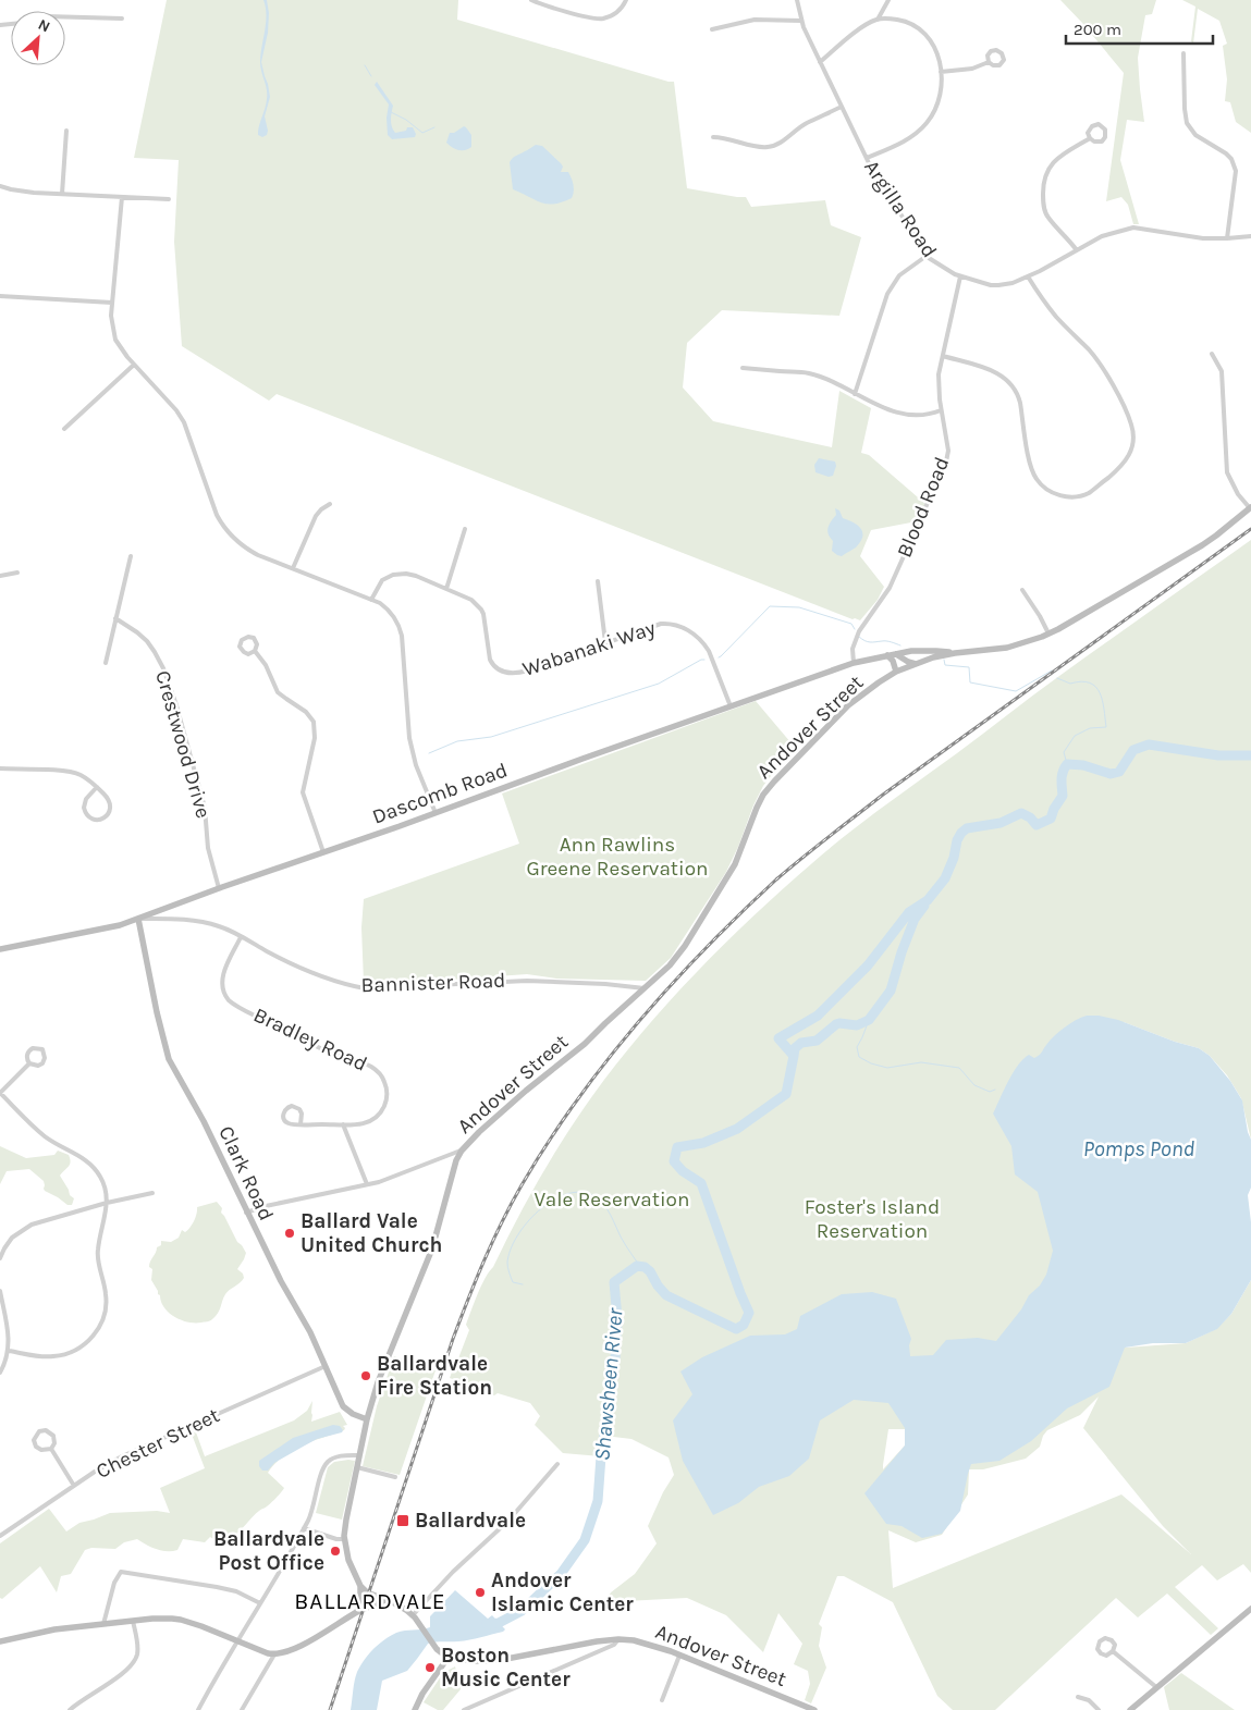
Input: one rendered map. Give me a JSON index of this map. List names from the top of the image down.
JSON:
{
  "streets": {
    "main road": ["Andover Street", "Dascomb Road", "Clark Road"],
    "street": [
      "Argilla Road",
      "Blood Road",
      "Wabanaki Way",
      "Crestwood Drive",
      "Bannister Road",
      "Bradley Road",
      "Chester Street"
    ]
  },
  "crossings": [
    ["Argilla Road", "Blood Road"],
    ["Blood Road", "Dascomb Road"],
    ["Wabanaki Way", "Dascomb Road"],
    ["Andover Street", "Dascomb Road"],
    ["Andover Street", "Bannister Road"],
    ["Andover Street", "Clark Road"],
    ["Crestwood Drive", "Dascomb Road"],
    ["Dascomb Road", "Bannister Road"],
    ["Dascomb Road", "Clark Road"],
    ["Bannister Road", "Bradley Road"],
    ["Bannister Road", "Clark Road"],
    ["Clark Road", "Chester Street"]
  ],
  "districts": ["BALLARDVALE"],
  "water": ["Pomps Pond", "Shawsheen River"],
  "parks": ["Ann Rawlins Greene Reservation", "Vale Reservation", "Foster's Island Reservation"],
  "places": {
    "other": [
      "Ballard Vale United Church",
      "Ballardvale Fire Station",
      "Ballardvale Post Office",
      "Andover Islamic Center",
      "Boston Music Center"
    ],
    "transit": ["Ballardvale"]
  },
  "scale_bar": "200 m",
  "north": "top right"
}
